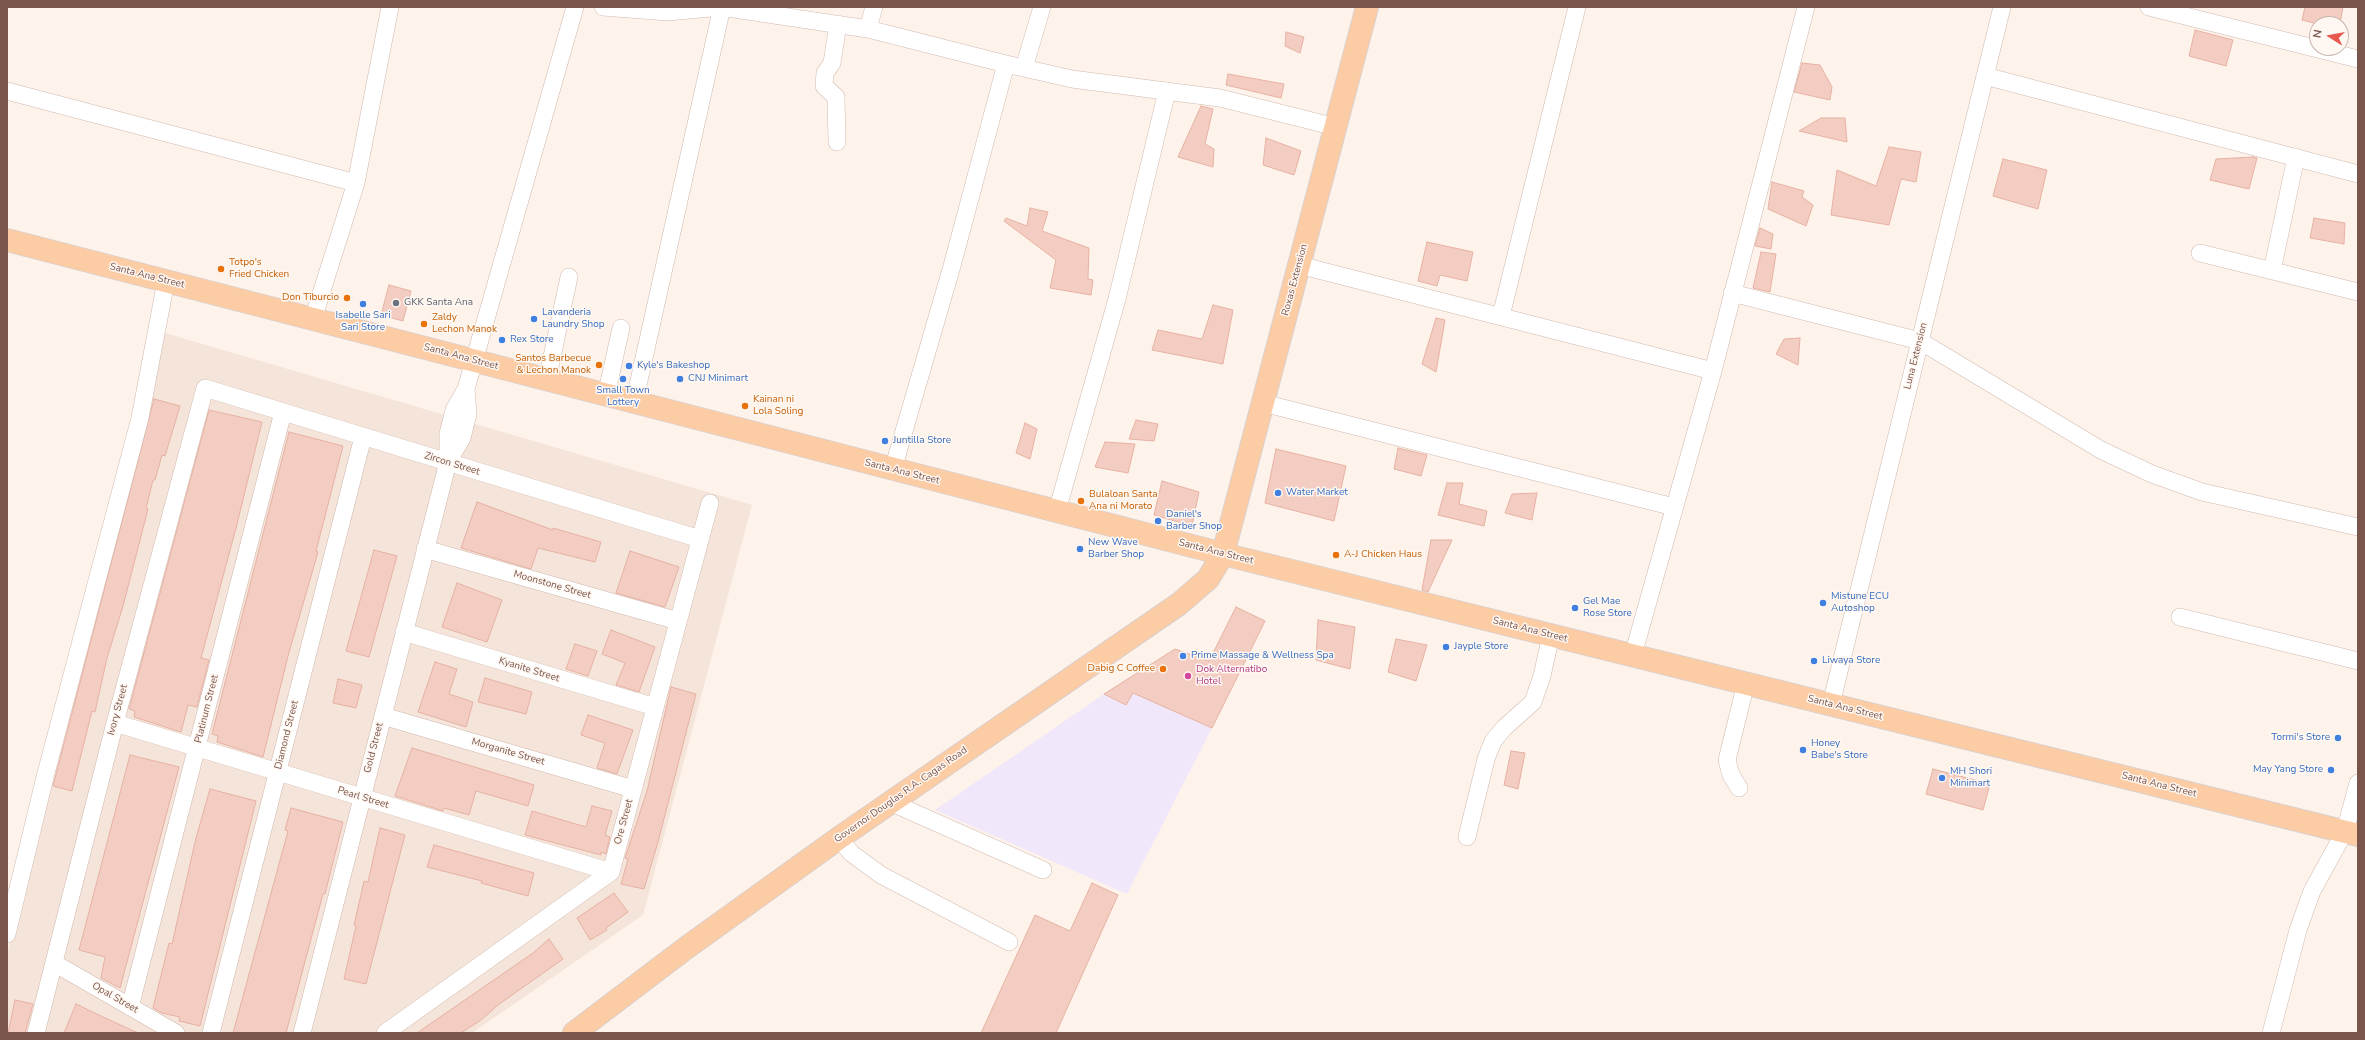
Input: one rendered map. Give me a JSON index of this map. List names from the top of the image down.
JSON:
{
  "streets": {
    "main road": ["Santa Ana Street", "Roxas Extension", "Governor Douglas R.A. Cagas Road"],
    "street": [
      "Luna Extension",
      "Zircon Street",
      "Moonstone Street",
      "Kyanite Street",
      "Platinum Street",
      "Ivory Street",
      "Diamond Street",
      "Gold Street",
      "Morganite Street",
      "Pearl Street",
      "Ore Street",
      "Opal Street"
    ]
  },
  "crossings": [
    ["Santa Ana Street", "Roxas Extension"],
    ["Santa Ana Street", "Luna Extension"],
    ["Santa Ana Street", "Gold Street"],
    ["Santa Ana Street", "Governor Douglas R.A. Cagas Road"],
    ["Roxas Extension", "Governor Douglas R.A. Cagas Road"],
    ["Zircon Street", "Platinum Street"],
    ["Zircon Street", "Ivory Street"],
    ["Zircon Street", "Diamond Street"],
    ["Zircon Street", "Gold Street"],
    ["Zircon Street", "Ore Street"],
    ["Moonstone Street", "Gold Street"],
    ["Moonstone Street", "Ore Street"],
    ["Kyanite Street", "Gold Street"],
    ["Kyanite Street", "Ore Street"],
    ["Platinum Street", "Pearl Street"],
    ["Platinum Street", "Opal Street"],
    ["Ivory Street", "Pearl Street"],
    ["Ivory Street", "Opal Street"],
    ["Diamond Street", "Pearl Street"],
    ["Gold Street", "Morganite Street"],
    ["Gold Street", "Pearl Street"],
    ["Morganite Street", "Ore Street"],
    ["Pearl Street", "Ore Street"]
  ],
  "places": [
    "Totpo's Fried Chicken",
    "Don Tiburcio",
    "GKK Santa Ana",
    "Isabelle Sari Sari Store",
    "Lavanderia Laundry Shop",
    "Zaldy Lechon Manok",
    "Rex Store",
    "Santos Barbecue & Lechon Manok",
    "Kyle's Bakeshop",
    "Small Town Lottery",
    "CNJ Minimart",
    "Kainan ni Lola Soling",
    "Juntilla Store",
    "Water Market",
    "Bulaloan Santa Ana ni Morato",
    "Daniel's Barber Shop",
    "New Wave Barber Shop",
    "A-J Chicken Haus",
    "Mistune ECU Autoshop",
    "Gel Mae Rose Store",
    "Jayple Store",
    "Prime Massage & Wellness Spa",
    "Liwaya Store",
    "Dabig C Coffee",
    "Dok Alternatibo Hotel",
    "Tormi's Store",
    "Honey Babe's Store",
    "May Yang Store",
    "MH Shori Minimart"
  ],
  "north": "left"
}
